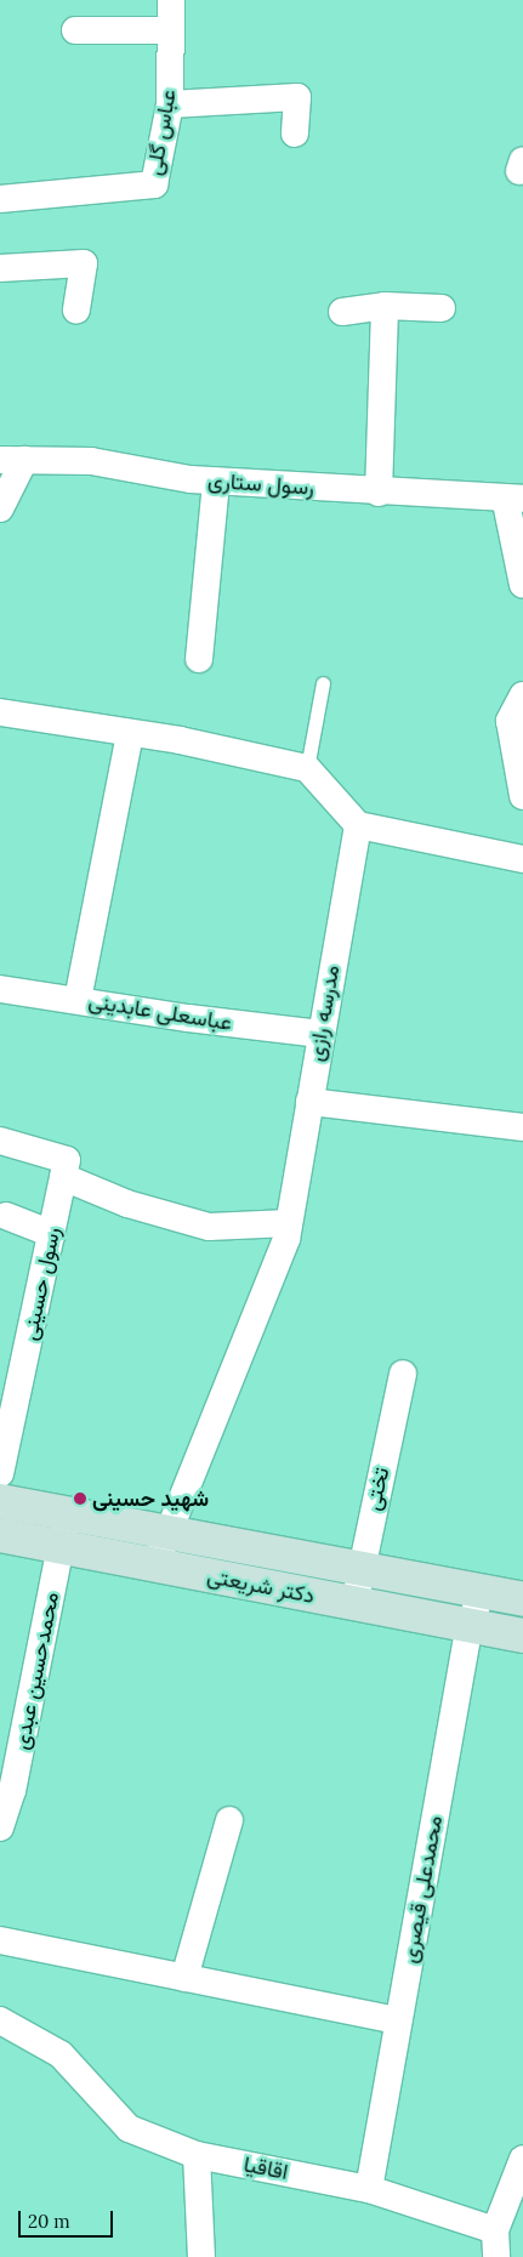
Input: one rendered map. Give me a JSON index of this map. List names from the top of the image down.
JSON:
{
  "streets": {
    "main road": ["دکتر شریعتی"],
    "street": [
      "عباس گلی",
      "رسول ستاری",
      "عباسعلی عابدینی",
      "مدرسه رازی",
      "رسول حسینی",
      "تختی",
      "محمدحسین عبدی",
      "محمدعلی قیصری",
      "اقاقیا"
    ]
  },
  "crossings": [
    ["عباسعلی عابدینی", "مدرسه رازی"],
    ["مدرسه رازی", "دکتر شریعتی"],
    ["تختی", "دکتر شریعتی"],
    ["دکتر شریعتی", "محمدحسین عبدی"],
    ["دکتر شریعتی", "محمدعلی قیصری"],
    ["محمدعلی قیصری", "اقاقیا"]
  ],
  "places": ["شهید حسینی"],
  "scale_bar": "20 m"
}
